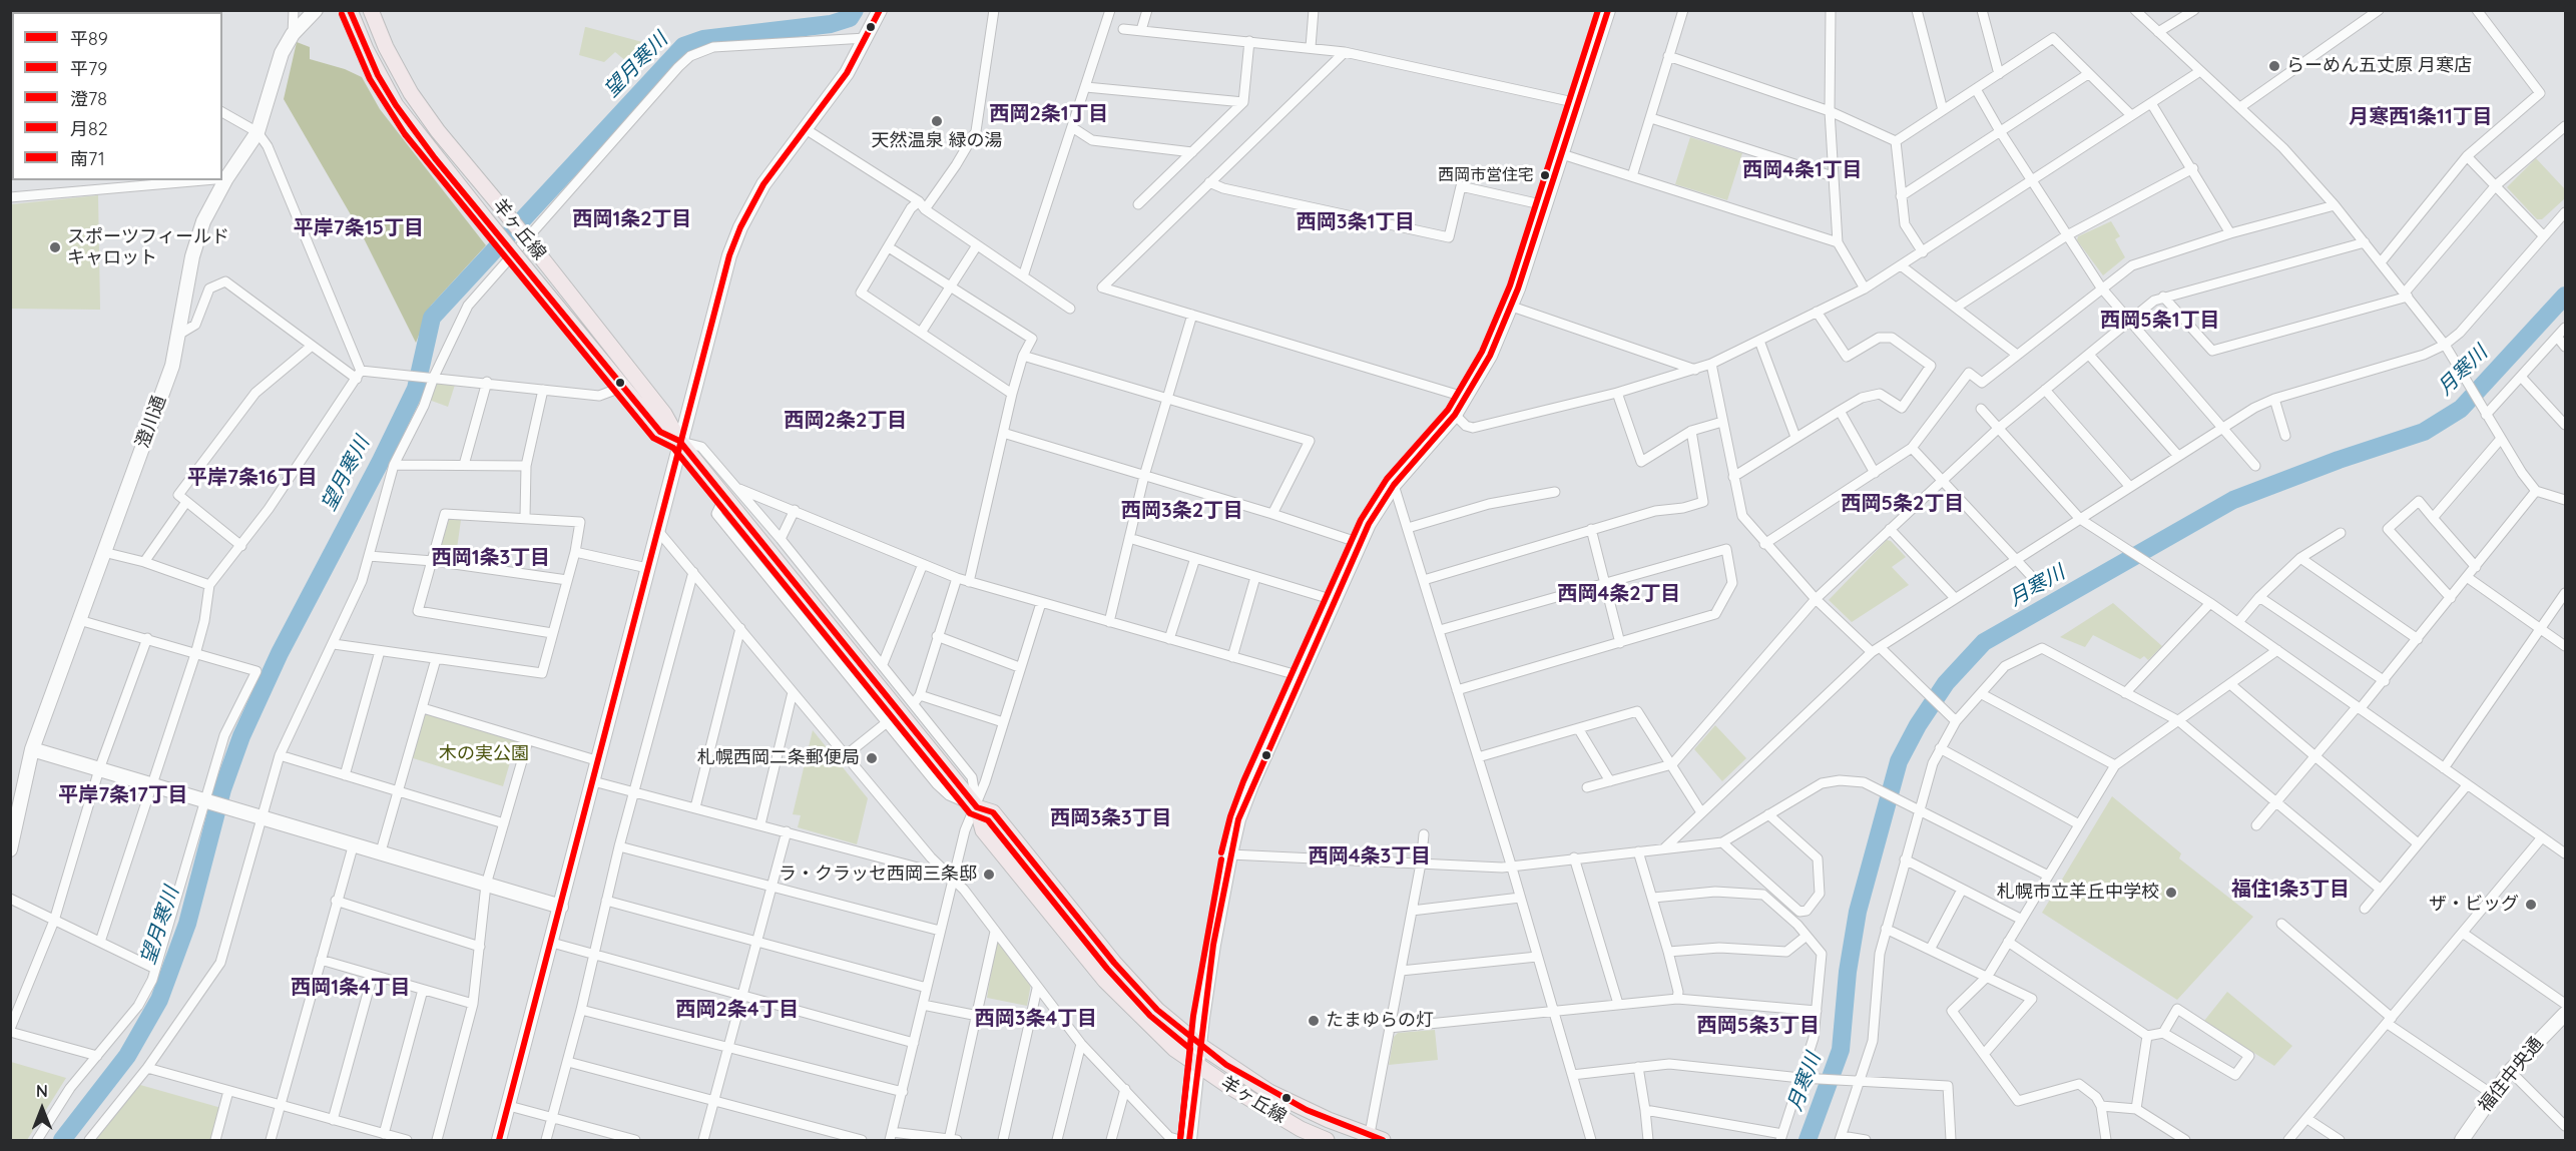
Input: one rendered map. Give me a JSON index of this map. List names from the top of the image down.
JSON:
{
  "streets": {
    "main road": ["羊ヶ丘線"],
    "street": ["澄川通", "福住中央通"]
  },
  "districts": [
    "西岡2条1丁目",
    "月寒西1条11丁目",
    "西岡4条1丁目",
    "西岡1条2丁目",
    "西岡3条1丁目",
    "平岸7条15丁目",
    "西岡5条1丁目",
    "西岡2条2丁目",
    "平岸7条16丁目",
    "西岡5条2丁目",
    "西岡3条2丁目",
    "西岡1条3丁目",
    "西岡4条2丁目",
    "平岸7条17丁目",
    "西岡3条3丁目",
    "西岡4条3丁目",
    "福住1条3丁目",
    "西岡1条4丁目",
    "西岡2条4丁目",
    "西岡3条4丁目",
    "西岡5条3丁目"
  ],
  "water": ["望月寒川", "月寒川"],
  "parks": ["木の実公園"],
  "places": [
    "らーめん五丈原 月寒店",
    "天然温泉 緑の湯",
    "西岡市営住宅",
    "スポーツフィールド キャロット",
    "札幌西岡二条郵便局",
    "ラ・クラッセ西岡三条邸",
    "札幌市立羊丘中学校",
    "ザ・ビッグ",
    "たまゆらの灯"
  ],
  "lines": [
    "transit line 平89",
    "transit line 澄78",
    "transit line 月82",
    "transit line 南71",
    "transit line 平79"
  ],
  "legend": [
    "平89",
    "平79",
    "澄78",
    "月82",
    "南71"
  ],
  "north": "top"
}
